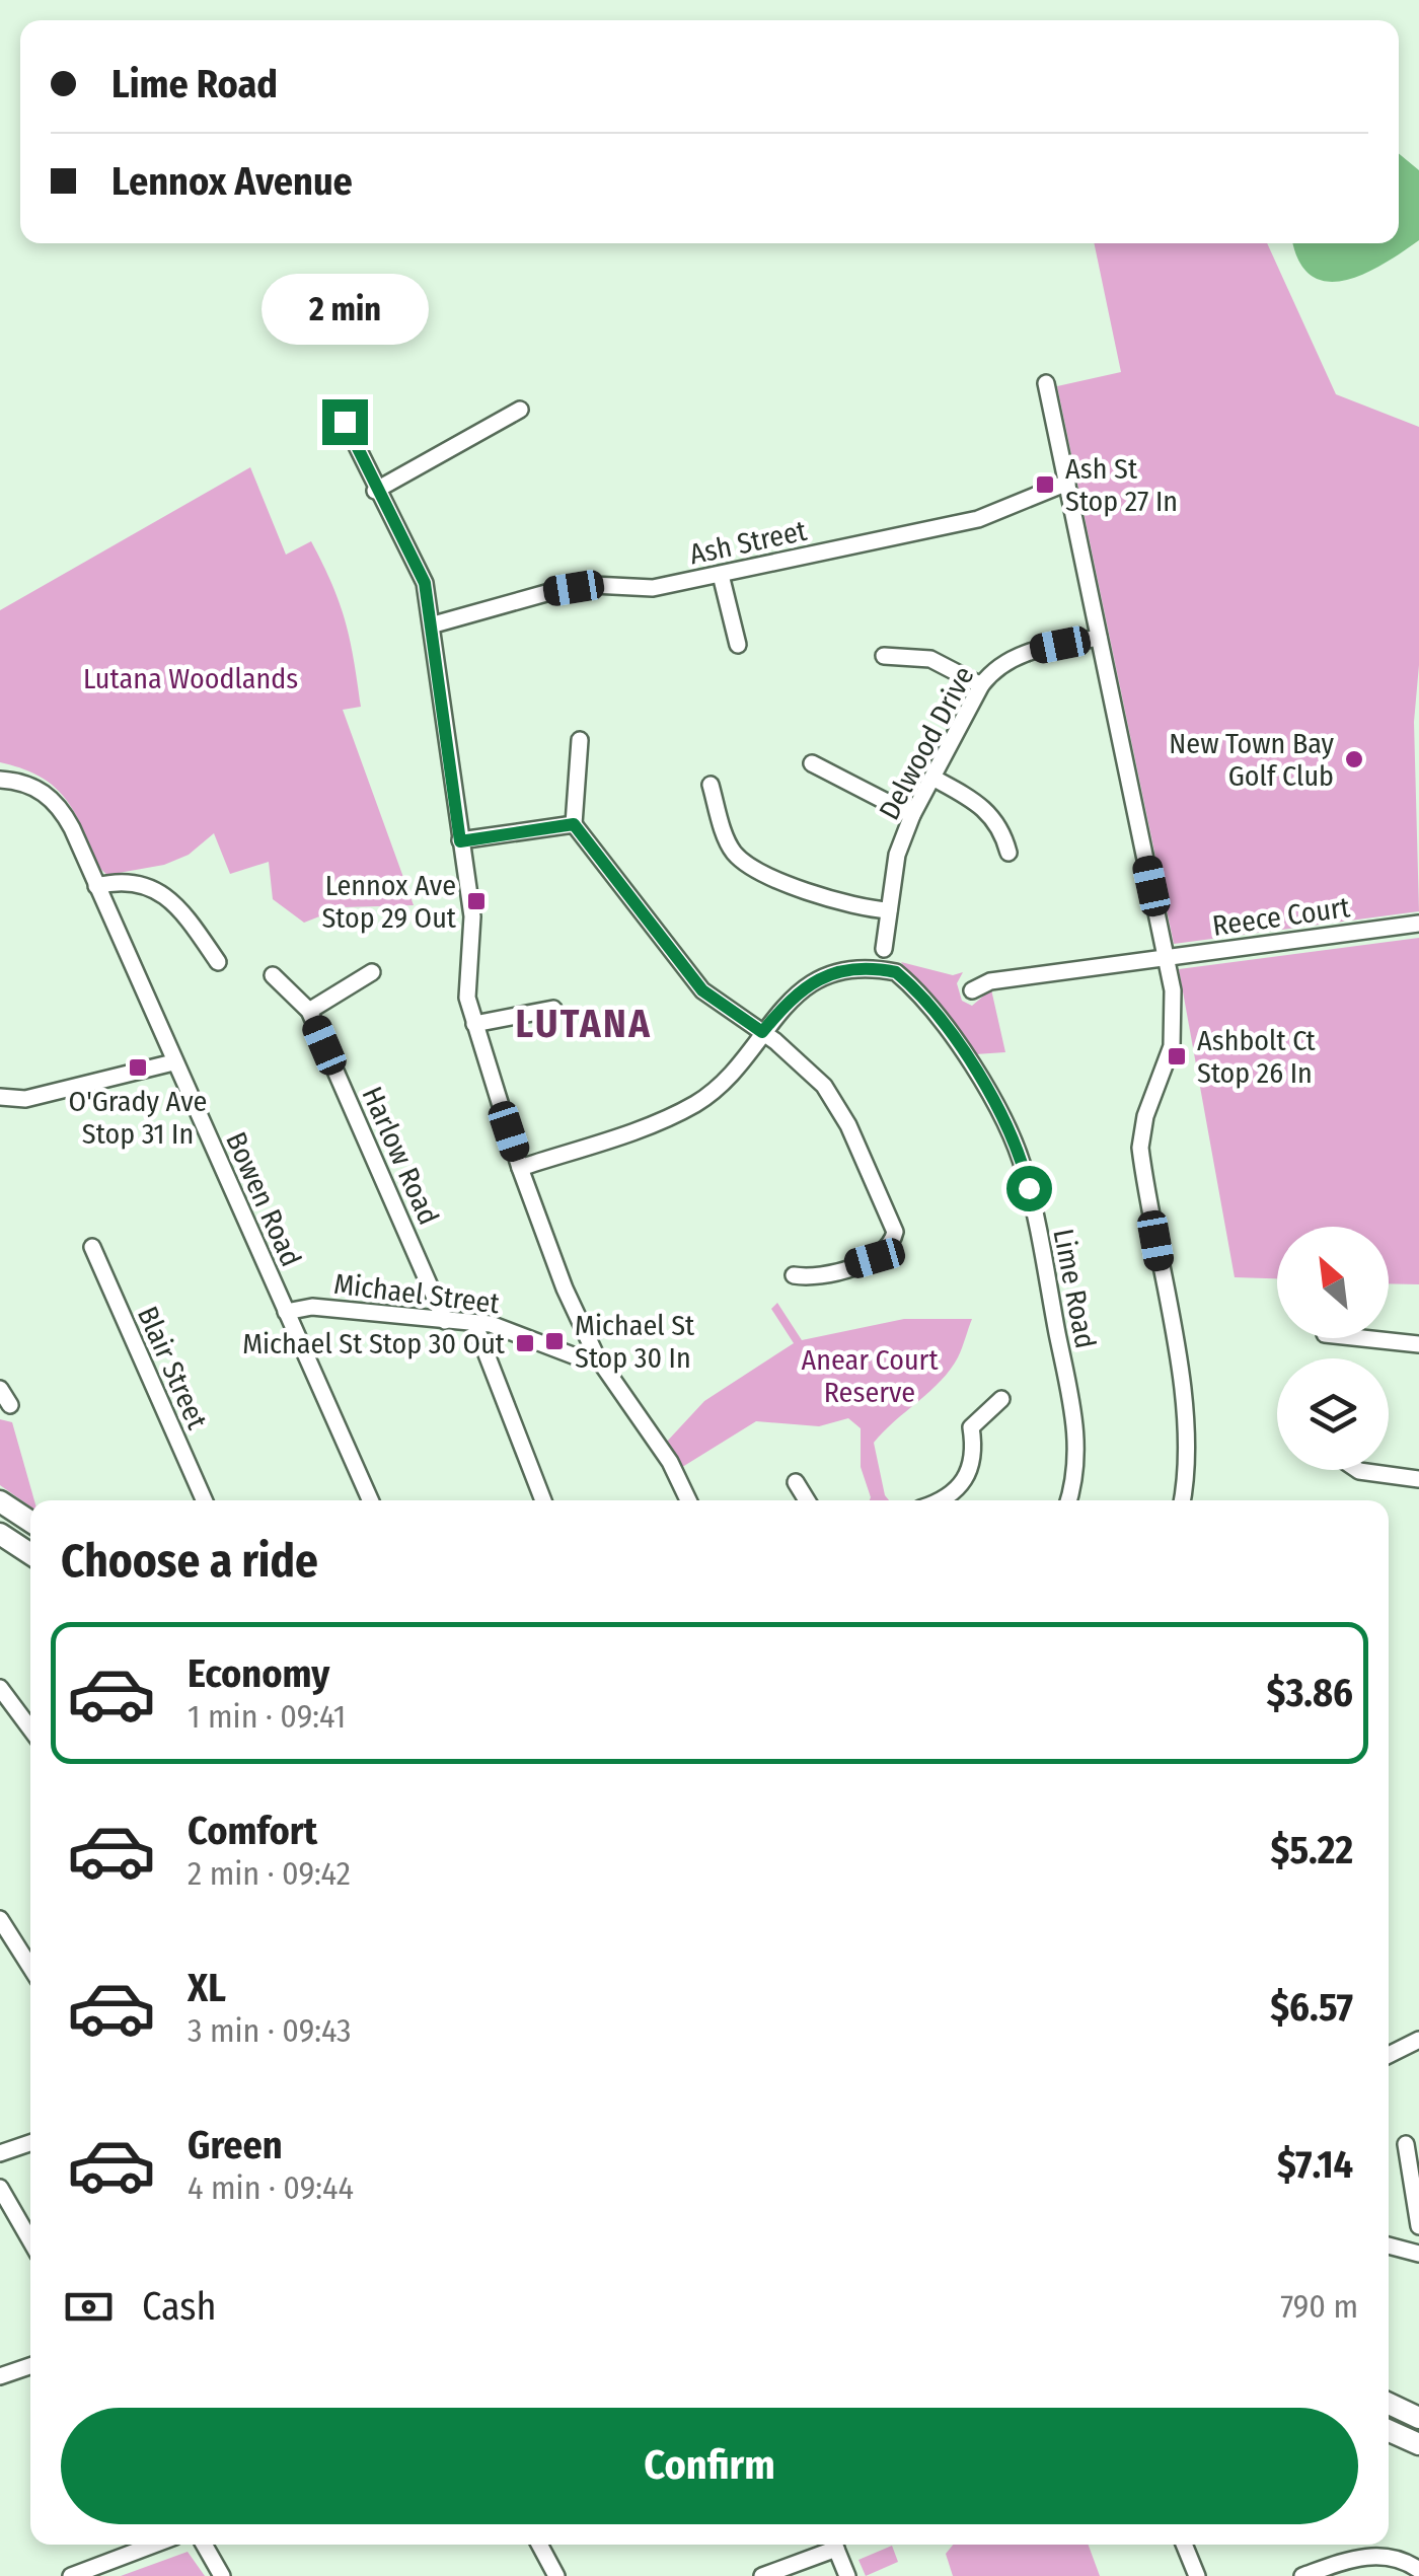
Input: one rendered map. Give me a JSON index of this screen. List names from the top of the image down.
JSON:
{
  "streets": {
    "street": [
      "Ash Street",
      "Delwood Drive",
      "Reece Court",
      "Harlow Road",
      "Bowen Road",
      "Lime Road",
      "Michael Street",
      "Blair Street"
    ]
  },
  "crossings": [
    ["Harlow Road", "Michael Street"],
    ["Bowen Road", "Michael Street"]
  ],
  "districts": ["LUTANA"],
  "parks": ["Lutana Woodlands", "Anear Court Reserve"],
  "places": {
    "transit": [
      "Ash St Stop 27 In",
      "Lennox Ave Stop 29 Out",
      "Ashbolt Ct Stop 26 In",
      "O'Grady Ave Stop 31 In",
      "Michael St Stop 30 In",
      "Michael St Stop 30 Out"
    ],
    "other": ["New Town Bay Golf Club"]
  },
  "north": "top left",
  "page": {
    "banner": ["Lime Road", "Lennox Avenue"],
    "bubble": "2 min",
    "heading": "Choose a ride",
    "list": [
      {
        "name": "Economy",
        "note": "1 min · 09:41",
        "value": "$3.86"
      },
      {
        "name": "Comfort",
        "note": "2 min · 09:42",
        "value": "$5.22"
      },
      {
        "name": "XL",
        "note": "3 min · 09:43",
        "value": "$6.57"
      },
      {
        "name": "Green",
        "note": "4 min · 09:44",
        "value": "$7.14"
      }
    ],
    "pay": ["Cash", "790 m"],
    "buttons": "Confirm"
  }
}
